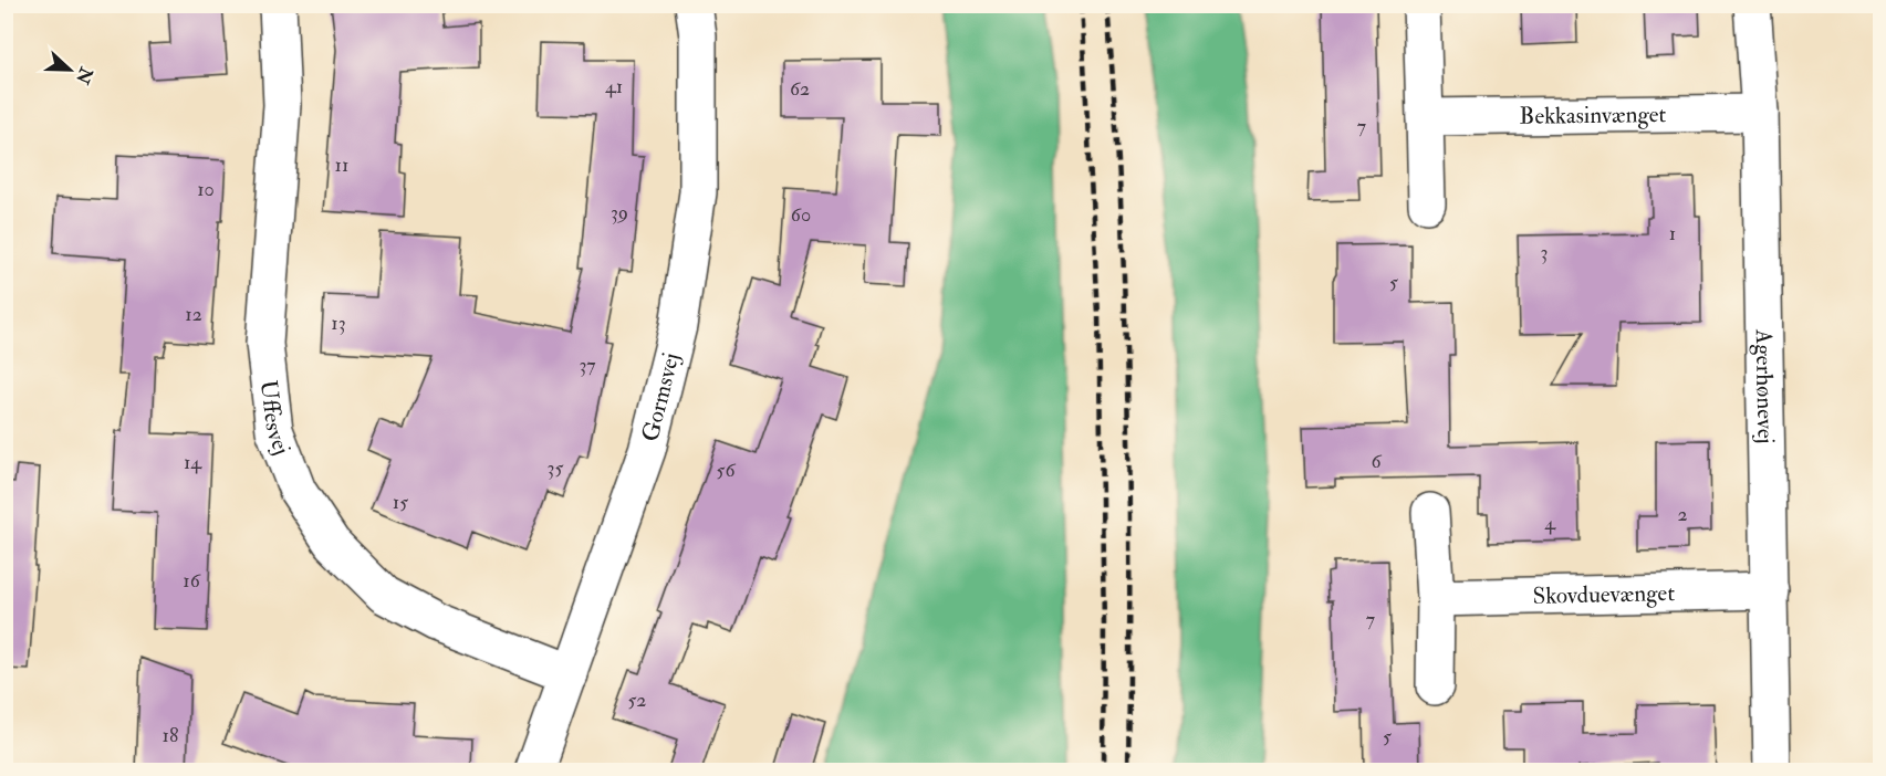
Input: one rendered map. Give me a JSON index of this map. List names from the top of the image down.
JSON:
{
  "streets": {
    "street": [
      "Bekkasinvænget",
      "Agerhønevej",
      "Gormsvej",
      "Uffesvej",
      "Skovduevænget"
    ]
  },
  "crossings": [
    ["Bekkasinvænget", "Agerhønevej"],
    ["Agerhønevej", "Skovduevænget"],
    ["Gormsvej", "Uffesvej"]
  ],
  "house_numbers": [
    "41",
    "62",
    "7",
    "11",
    "10",
    "39",
    "60",
    "1",
    "3",
    "5",
    "12",
    "13",
    "37",
    "6",
    "14",
    "35",
    "56",
    "15",
    "2",
    "4",
    "16",
    "7",
    "52",
    "18",
    "5"
  ],
  "north": "right"
}
